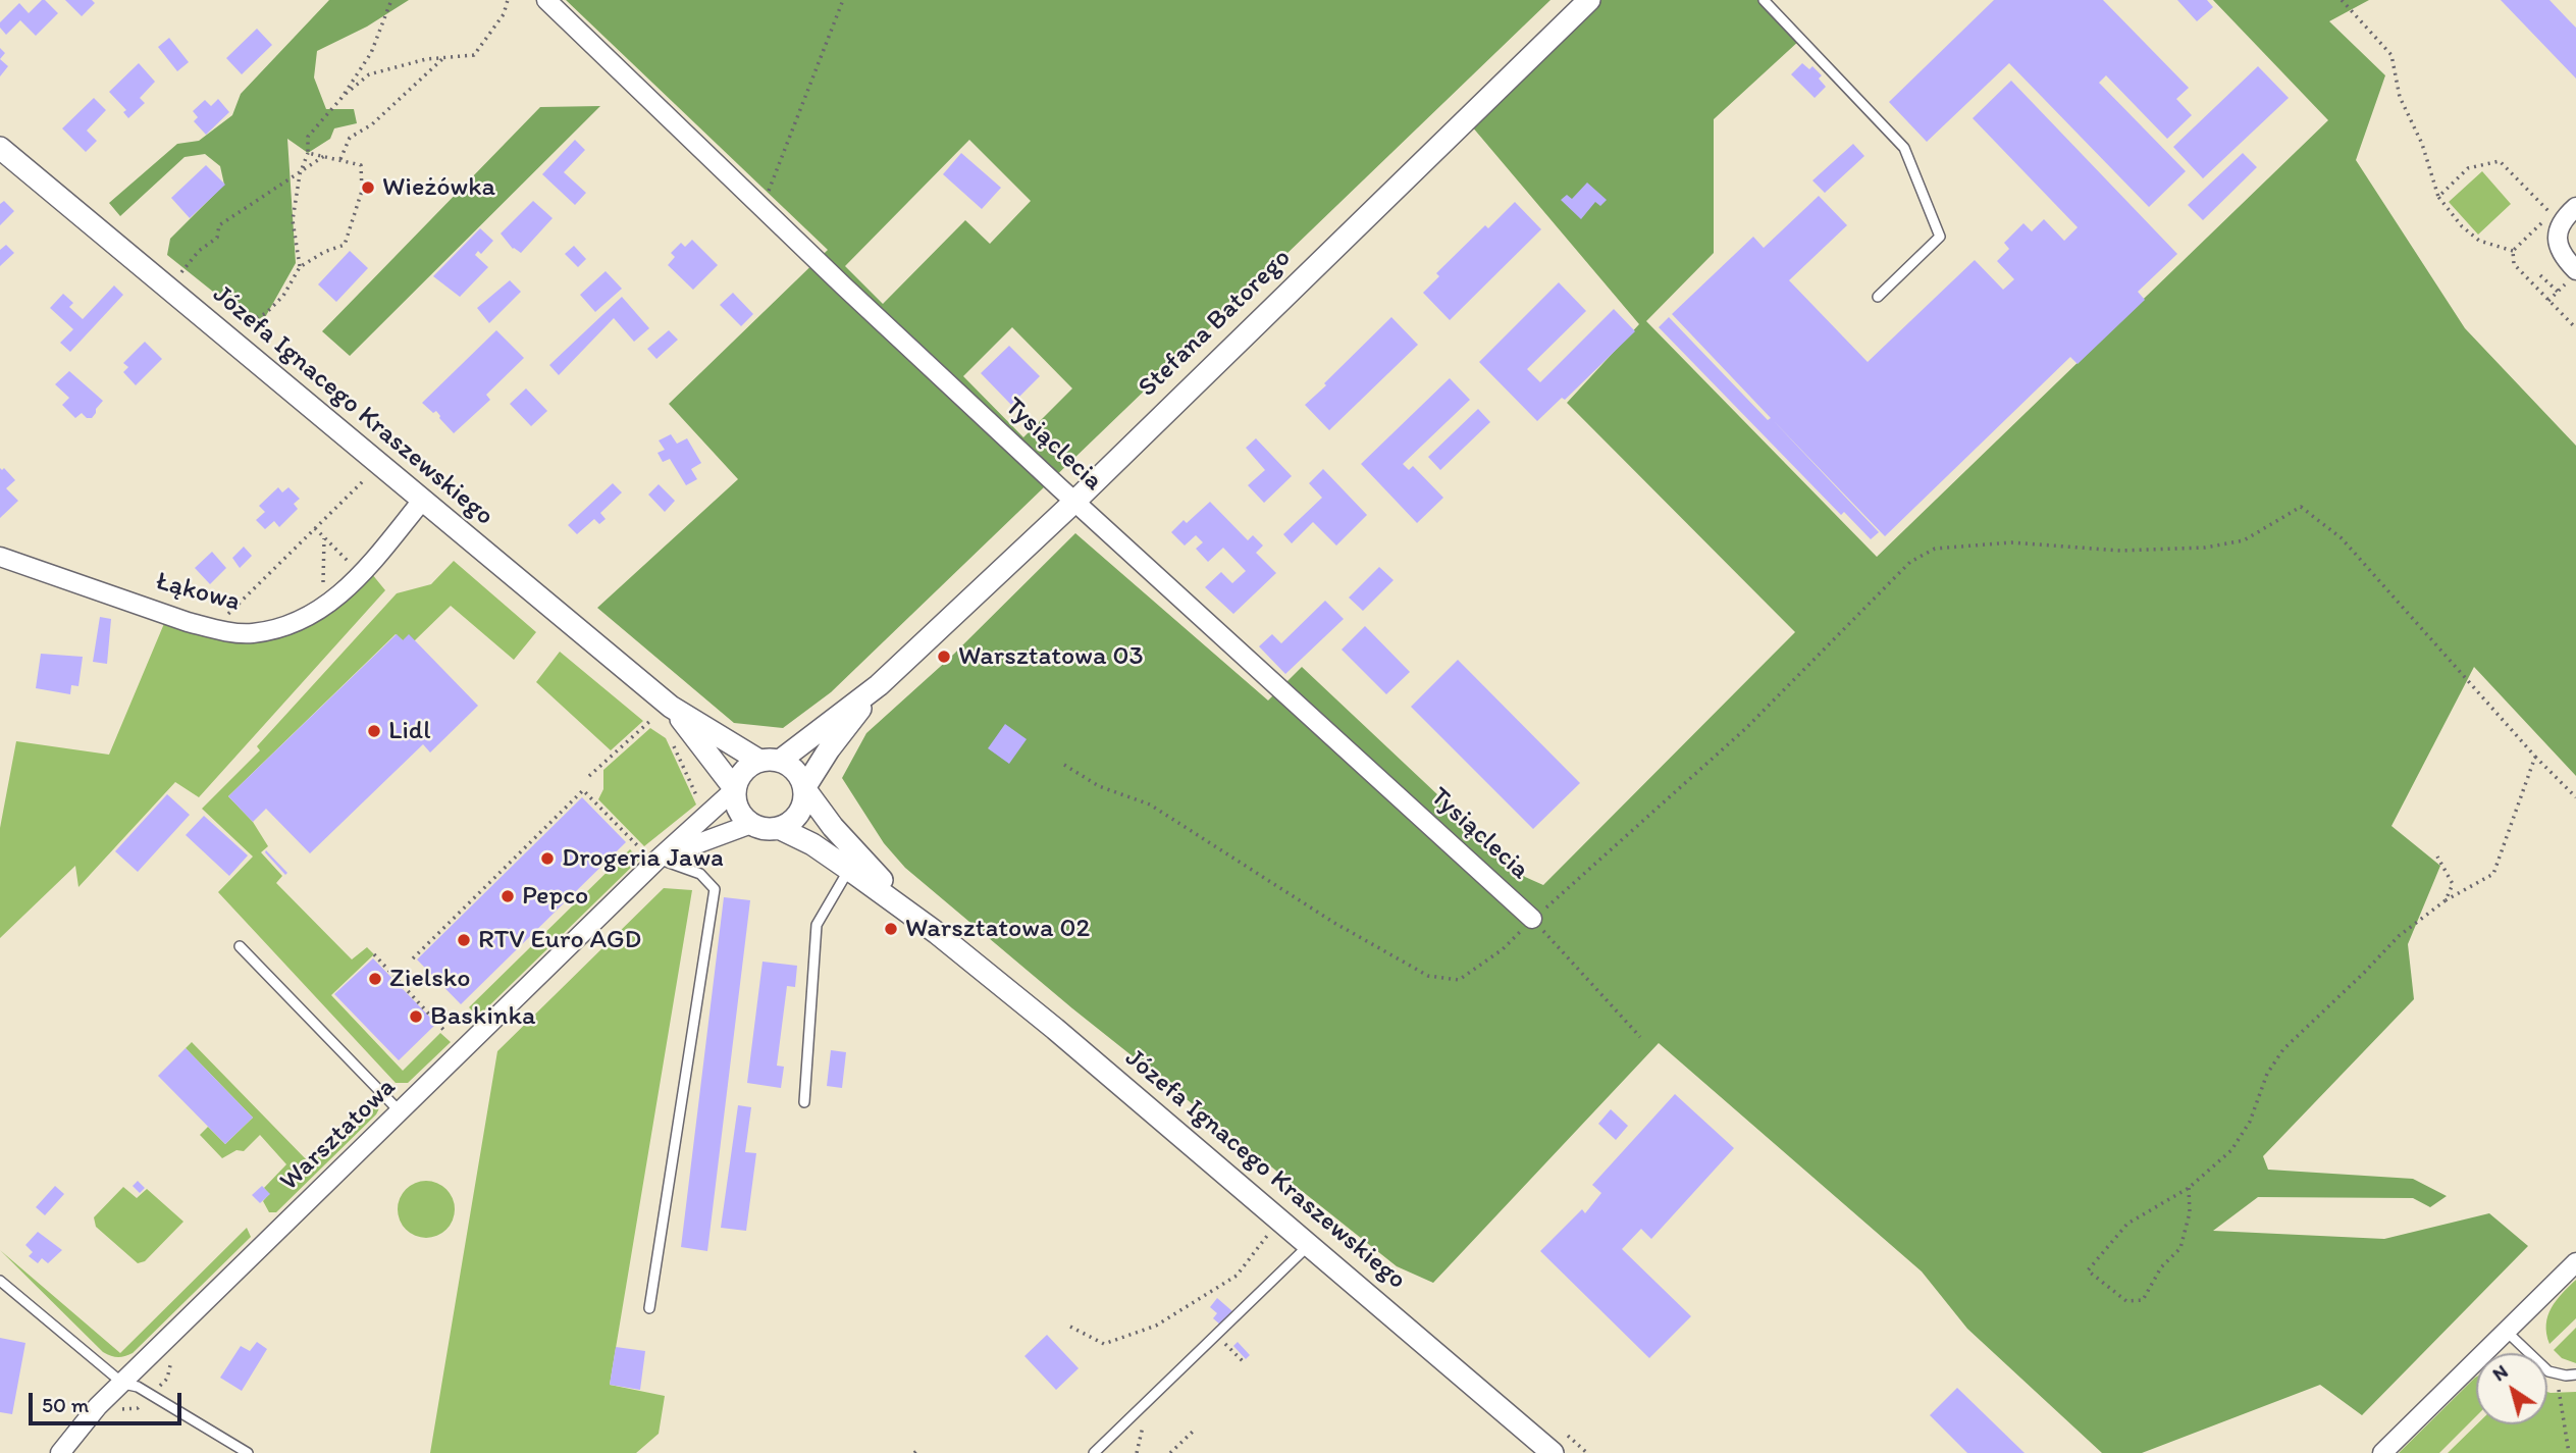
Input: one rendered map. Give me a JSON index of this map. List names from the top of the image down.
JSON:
{
  "streets": {
    "street": [
      "Stefana Batorego",
      "Józefa Ignacego Kraszewskiego",
      "Tysiąclecia",
      "Łąkowa",
      "Warsztatowa"
    ]
  },
  "crossings": [
    ["Stefana Batorego", "Józefa Ignacego Kraszewskiego"],
    ["Stefana Batorego", "Tysiąclecia"],
    ["Stefana Batorego", "Warsztatowa"],
    ["Józefa Ignacego Kraszewskiego", "Łąkowa"],
    ["Józefa Ignacego Kraszewskiego", "Warsztatowa"]
  ],
  "places": [
    "Wieżówka",
    "Warsztatowa 03",
    "Lidl",
    "Drogeria Jawa",
    "Pepco",
    "Warsztatowa 02",
    "RTV Euro AGD",
    "Zielsko",
    "Baskinka"
  ],
  "scale_bar": "50 m",
  "north": "top left"
}
